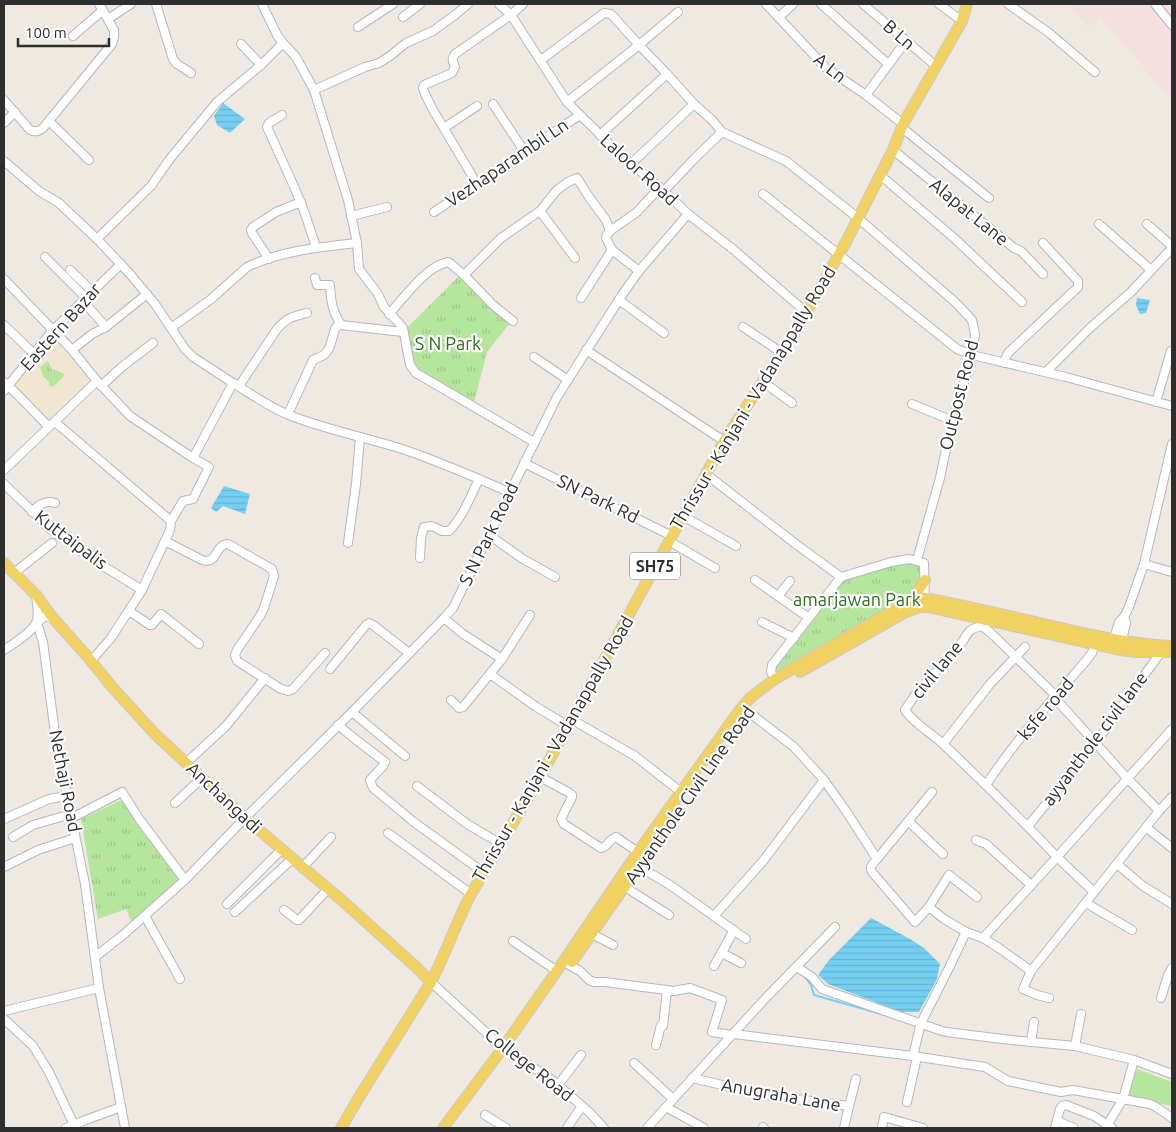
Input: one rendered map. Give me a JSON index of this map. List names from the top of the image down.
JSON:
{
  "streets": {
    "main road": [
      "Thrissur - Kanjani - Vadanappally Road",
      "SH75",
      "Ayyanthole Civil Line Road",
      "Anchangadi"
    ],
    "street": [
      "B Ln",
      "A Ln",
      "Vezhaparambil Ln",
      "Laloor Road",
      "Alapat Lane",
      "Eastern Bazar",
      "Outpost Road",
      "SN Park Rd",
      "S N Park Road",
      "Kuttaipalis",
      "civil lane",
      "ksfe road",
      "ayyanthole civil lane",
      "Nethaji Road",
      "College Road",
      "Anugraha Lane"
    ]
  },
  "crossings": [
    ["B Ln", "Thrissur - Kanjani - Vadanappally Road"],
    ["A Ln", "Thrissur - Kanjani - Vadanappally Road"],
    ["Vezhaparambil Ln", "Laloor Road"],
    ["Laloor Road", "Thrissur - Kanjani - Vadanappally Road"],
    ["Laloor Road", "S N Park Road"],
    ["Alapat Lane", "Thrissur - Kanjani - Vadanappally Road"],
    ["Outpost Road", "Thrissur - Kanjani - Vadanappally Road"],
    ["Thrissur - Kanjani - Vadanappally Road", "SN Park Rd"],
    ["Thrissur - Kanjani - Vadanappally Road", "Anchangadi"],
    ["Thrissur - Kanjani - Vadanappally Road", "College Road"],
    ["SN Park Rd", "S N Park Road"],
    ["S N Park Road", "Anchangadi"],
    ["civil lane", "ksfe road"],
    ["civil lane", "ayyanthole civil lane"],
    ["civil lane", "Ayyanthole Civil Line Road"],
    ["ksfe road", "Ayyanthole Civil Line Road"],
    ["ayyanthole civil lane", "Ayyanthole Civil Line Road"],
    ["Nethaji Road", "Anchangadi"],
    ["Ayyanthole Civil Line Road", "College Road"],
    ["Anchangadi", "College Road"]
  ],
  "parks": ["S N Park", "amarjawan Park"],
  "scale_bar": "100 m"
}
